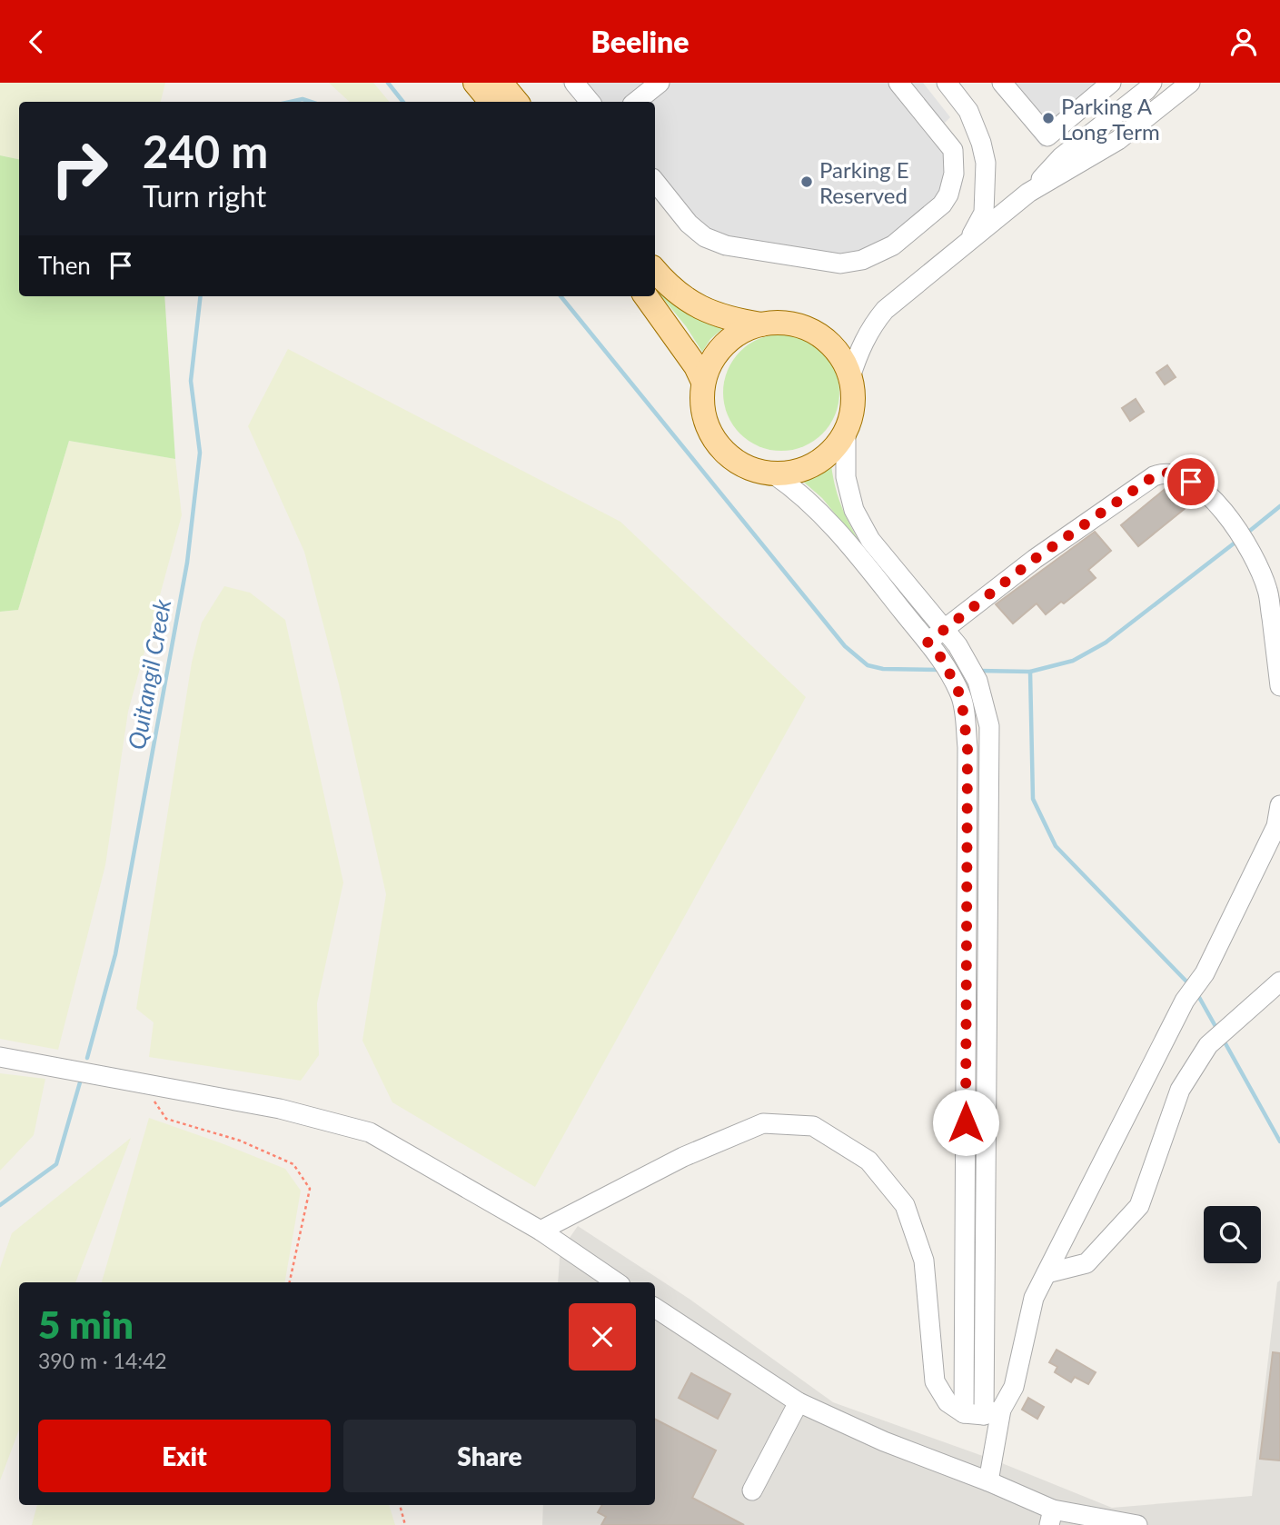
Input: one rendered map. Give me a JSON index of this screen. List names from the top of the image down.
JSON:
{
  "water": ["Quitangil Creek"],
  "places": ["Parking A Long Term", "Parking E Reserved"],
  "page": {
    "header": "Beeline",
    "turn": ["240 m", "Turn right"],
    "then": "Then",
    "heading": ["5 min", "390 m · 14:42"],
    "buttons": ["Exit", "Share"]
  }
}
